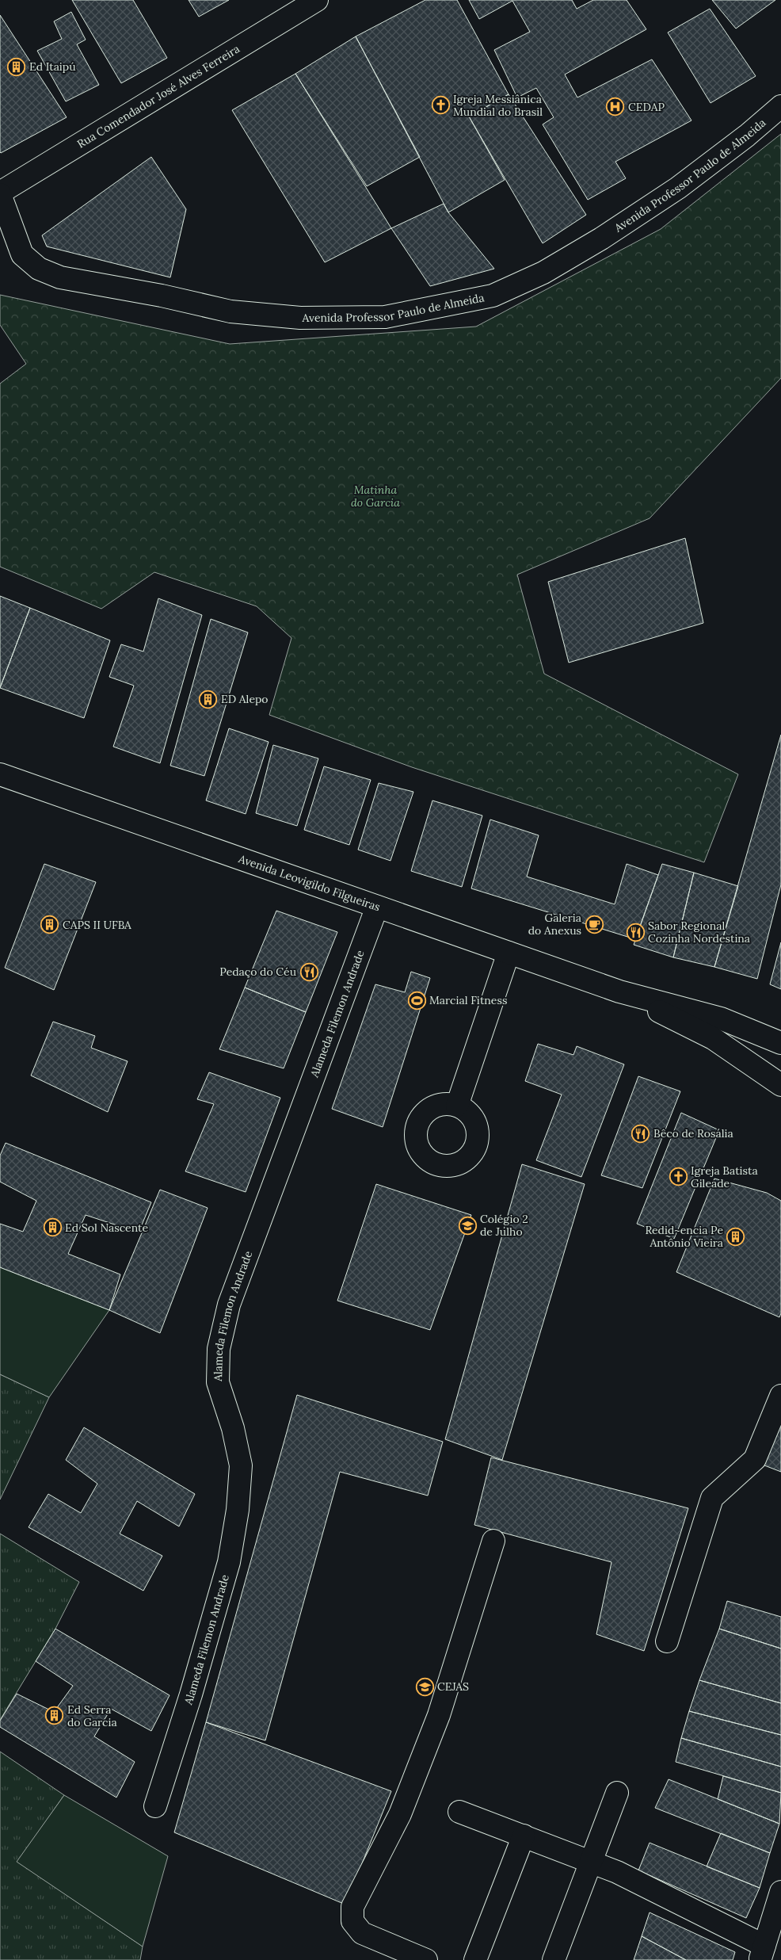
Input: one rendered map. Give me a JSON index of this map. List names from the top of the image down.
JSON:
{
  "streets": {
    "street": [
      "Rua Comendador José Alves Ferreira",
      "Avenida Professor Paulo de Almeida",
      "Avenida Leovigildo Filgueiras",
      "Alameda Filemon Andrade"
    ]
  },
  "crossings": [
    ["Rua Comendador José Alves Ferreira", "Avenida Professor Paulo de Almeida"],
    ["Avenida Leovigildo Filgueiras", "Alameda Filemon Andrade"]
  ],
  "parks": ["Matinha do Garcia"],
  "places": {
    "building": [
      "Ed Itaipú",
      "ED Alepo",
      "CAPS II UFBA",
      "Ed Sol Nascente",
      "Redid~encia Pe Antônio Vieira",
      "Ed Serra do Garcia"
    ],
    "church": ["Igreja Messiânica Mundial do Brasil", "Igreja Batista Gileade"],
    "hospital": ["CEDAP"],
    "cafe": ["Galeria do Anexus"],
    "restaurant": ["Sabor Regional Cozinha Nordestina", "Pedaço do Céu", "Bêco de Rosália"],
    "sports": ["Marcial Fitness"],
    "school or university": ["Colégio 2 de Julho", "CEJAS"]
  }
}
